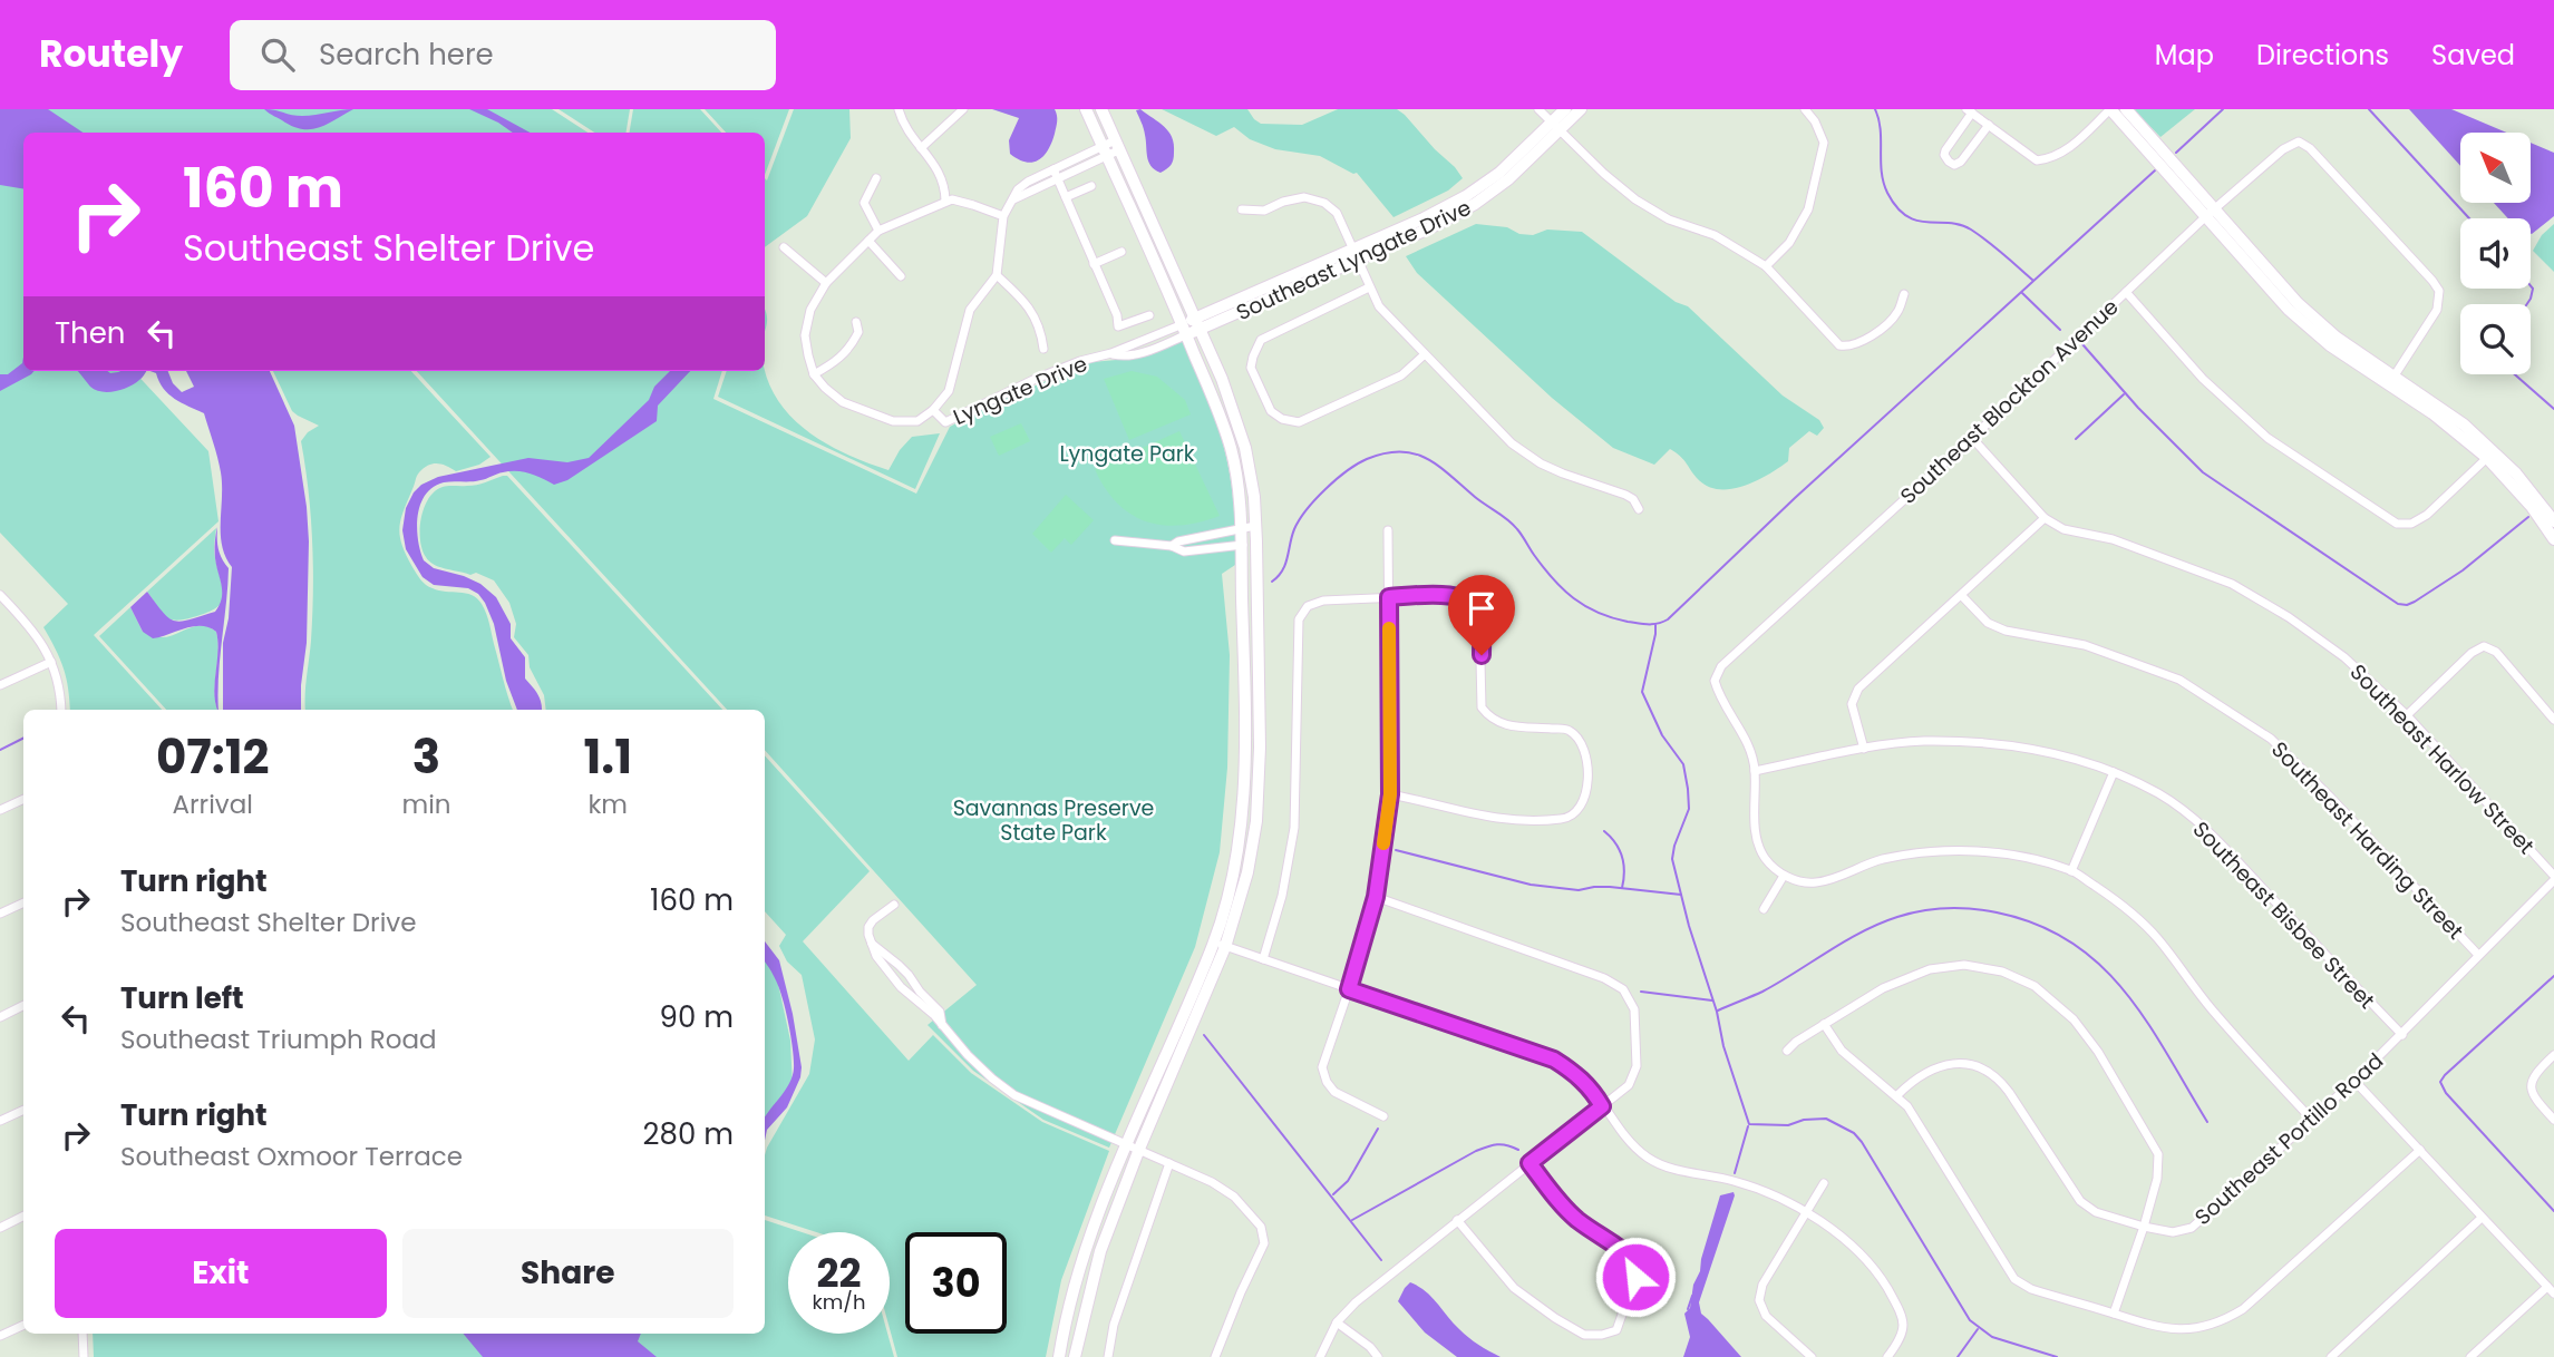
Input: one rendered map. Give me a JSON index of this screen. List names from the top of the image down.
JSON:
{
  "streets": {
    "main road": ["Southeast Lyngate Drive"],
    "street": [
      "Lyngate Drive",
      "Southeast Blockton Avenue",
      "Southeast Harlow Street",
      "Southeast Harding Street",
      "Southeast Bisbee Street",
      "Southeast Portillo Road"
    ]
  },
  "crossings": [
    ["Southeast Lyngate Drive", "Lyngate Drive"],
    ["Southeast Blockton Avenue", "Southeast Harlow Street"],
    ["Southeast Blockton Avenue", "Southeast Bisbee Street"],
    ["Southeast Harlow Street", "Southeast Portillo Road"],
    ["Southeast Harding Street", "Southeast Portillo Road"],
    ["Southeast Bisbee Street", "Southeast Portillo Road"]
  ],
  "parks": ["Lyngate Park", "Savannas Preserve State Park"],
  "north": "top left",
  "page": {
    "header": "Routely",
    "search": "Search here",
    "nav": ["Map", "Directions", "Saved"],
    "turn": ["160 m", "Southeast Shelter Drive"],
    "then": "Then",
    "eta": [
      "07:12",
      "Arrival",
      "3",
      "min",
      "1.1",
      "km"
    ],
    "list": [
      {
        "name": "Turn right",
        "note": "Southeast Shelter Drive",
        "value": "160 m"
      },
      {
        "name": "Turn left",
        "note": "Southeast Triumph Road",
        "value": "90 m"
      },
      {
        "name": "Turn right",
        "note": "Southeast Oxmoor Terrace",
        "value": "280 m"
      }
    ],
    "buttons": ["Exit", "Share"],
    "speed": "22 km/h",
    "limit": "30"
  }
}
